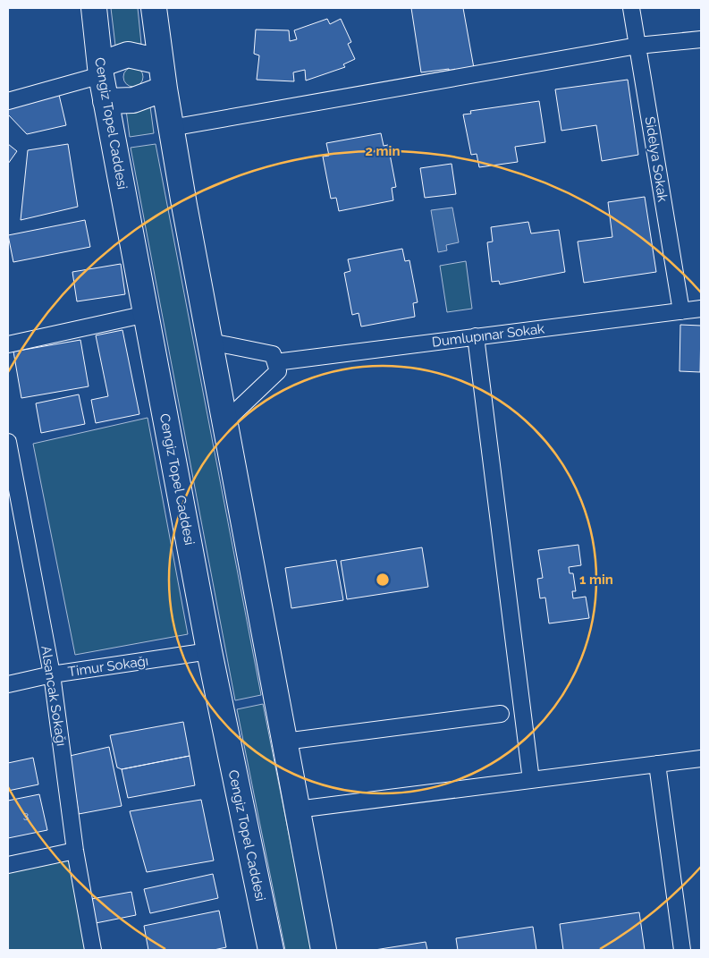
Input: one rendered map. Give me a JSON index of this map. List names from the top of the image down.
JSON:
{
  "streets": {
    "main road": ["Cengiz Topel Caddesi"],
    "street": [
      "Sidelya Sokak",
      "Dumlupınar Sokak",
      "Timur Sokağı",
      "Alsancak Sokağı"
    ]
  },
  "crossings": [
    ["Cengiz Topel Caddesi", "Timur Sokağı"],
    ["Sidelya Sokak", "Dumlupınar Sokak"],
    ["Timur Sokağı", "Alsancak Sokağı"]
  ],
  "house_numbers": ["3"],
  "rings": ["2 min", "1 min"]
}
